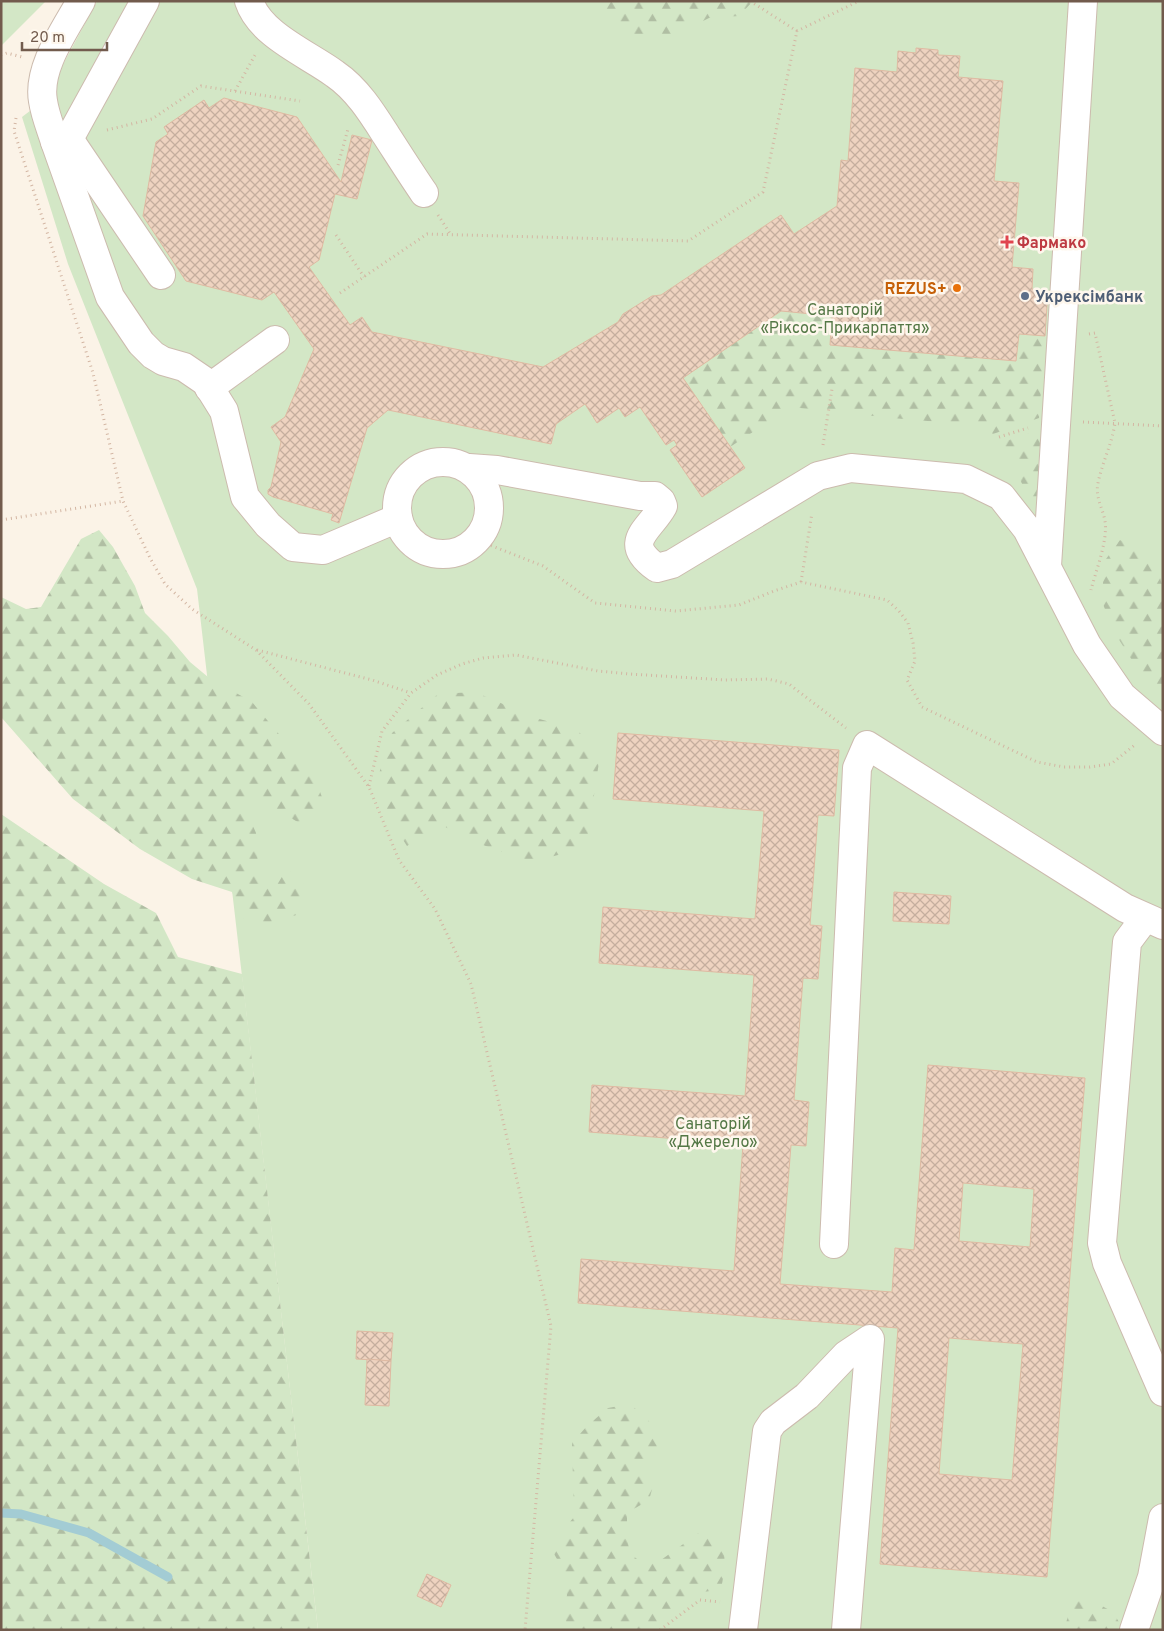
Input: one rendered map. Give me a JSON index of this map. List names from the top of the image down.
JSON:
{
  "parks": ["Санаторій «Ріксос-Прикарпаття»", "Санаторій «Джерело»"],
  "places": {
    "health": ["Фармако"],
    "other": ["REZUS+", "Укрексімбанк"]
  },
  "scale_bar": "20 m"
}
